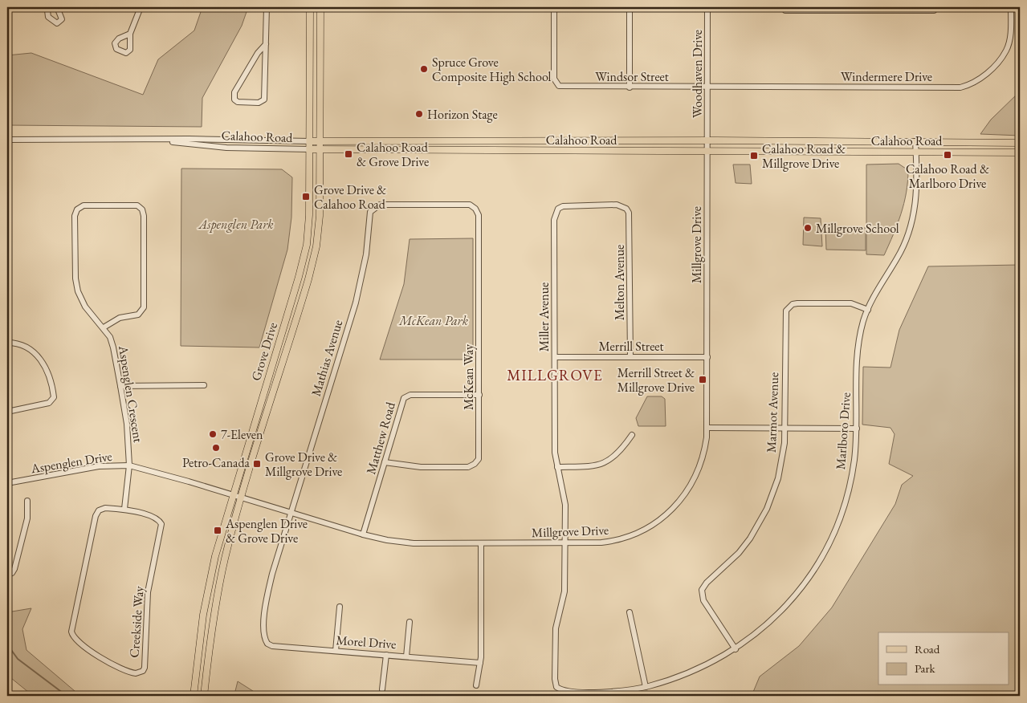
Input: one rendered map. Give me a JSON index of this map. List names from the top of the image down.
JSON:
{
  "streets": {
    "main road": ["Calahoo Road", "Grove Drive"],
    "street": [
      "Woodhaven Drive",
      "Windsor Street",
      "Windermere Drive",
      "Millgrove Drive",
      "Melton Avenue",
      "Miller Avenue",
      "Merrill Street",
      "Mathias Avenue",
      "McKean Way",
      "Aspenglen Crescent",
      "Marmot Avenue",
      "Marlboro Drive",
      "Matthew Road",
      "Aspenglen Drive",
      "Creekside Way",
      "Morel Drive"
    ]
  },
  "crossings": [
    ["Woodhaven Drive", "Windsor Street"],
    ["Woodhaven Drive", "Windermere Drive"],
    ["Woodhaven Drive", "Calahoo Road"],
    ["Woodhaven Drive", "Millgrove Drive"],
    ["Windsor Street", "Windermere Drive"],
    ["Calahoo Road", "Millgrove Drive"],
    ["Calahoo Road", "Grove Drive"],
    ["Calahoo Road", "Marlboro Drive"],
    ["Millgrove Drive", "Miller Avenue"],
    ["Millgrove Drive", "Merrill Street"],
    ["Millgrove Drive", "Grove Drive"],
    ["Millgrove Drive", "Mathias Avenue"],
    ["Millgrove Drive", "Matthew Road"],
    ["Millgrove Drive", "Aspenglen Drive"],
    ["Millgrove Drive", "Morel Drive"],
    ["Melton Avenue", "Miller Avenue"],
    ["Melton Avenue", "Merrill Street"],
    ["Miller Avenue", "Merrill Street"],
    ["Miller Avenue", "Marlboro Drive"],
    ["Grove Drive", "Aspenglen Drive"],
    ["Mathias Avenue", "McKean Way"],
    ["Mathias Avenue", "Morel Drive"],
    ["McKean Way", "Matthew Road"],
    ["Aspenglen Crescent", "Aspenglen Drive"],
    ["Marmot Avenue", "Marlboro Drive"]
  ],
  "districts": ["MILLGROVE"],
  "parks": ["Aspenglen Park", "McKean Park"],
  "places": {
    "other": [
      "Spruce Grove Composite High School",
      "Horizon Stage",
      "Millgrove School",
      "7-Eleven",
      "Petro-Canada"
    ],
    "transit": [
      "Calahoo Road & Grove Drive",
      "Calahoo Road & Marlboro Drive",
      "Calahoo Road & Millgrove Drive",
      "Grove Drive & Calahoo Road",
      "Merrill Street & Millgrove Drive",
      "Grove Drive & Millgrove Drive",
      "Aspenglen Drive & Grove Drive"
    ]
  },
  "legend": ["Road", "Park"]
}
